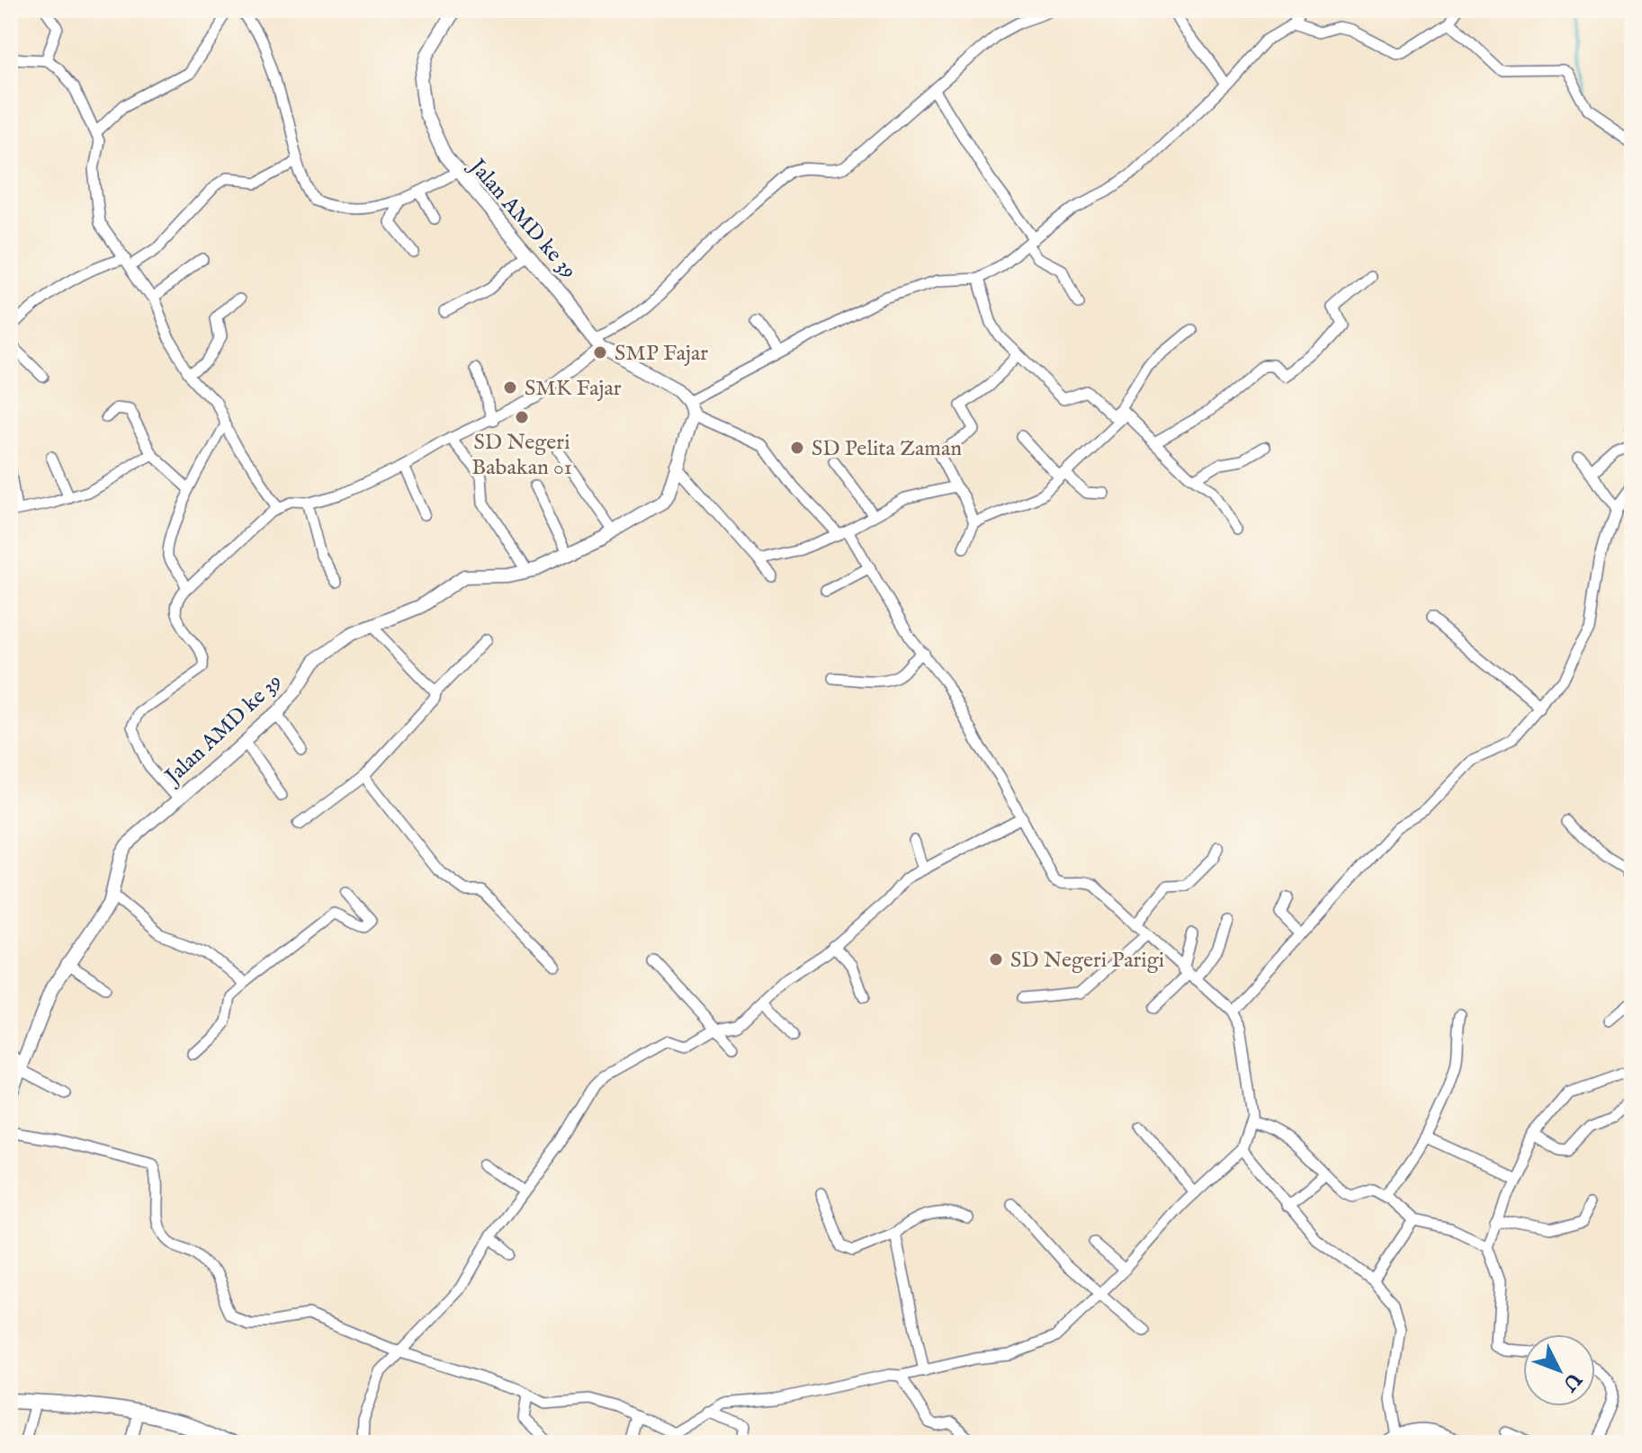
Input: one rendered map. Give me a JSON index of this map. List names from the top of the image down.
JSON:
{
  "streets": {
    "street": ["Jalan AMD ke 39"]
  },
  "places": [
    "SMP Fajar",
    "SMK Fajar",
    "SD Negeri Babakan 01",
    "SD Pelita Zaman",
    "SD Negeri Parigi"
  ],
  "north": "bottom right"
}
